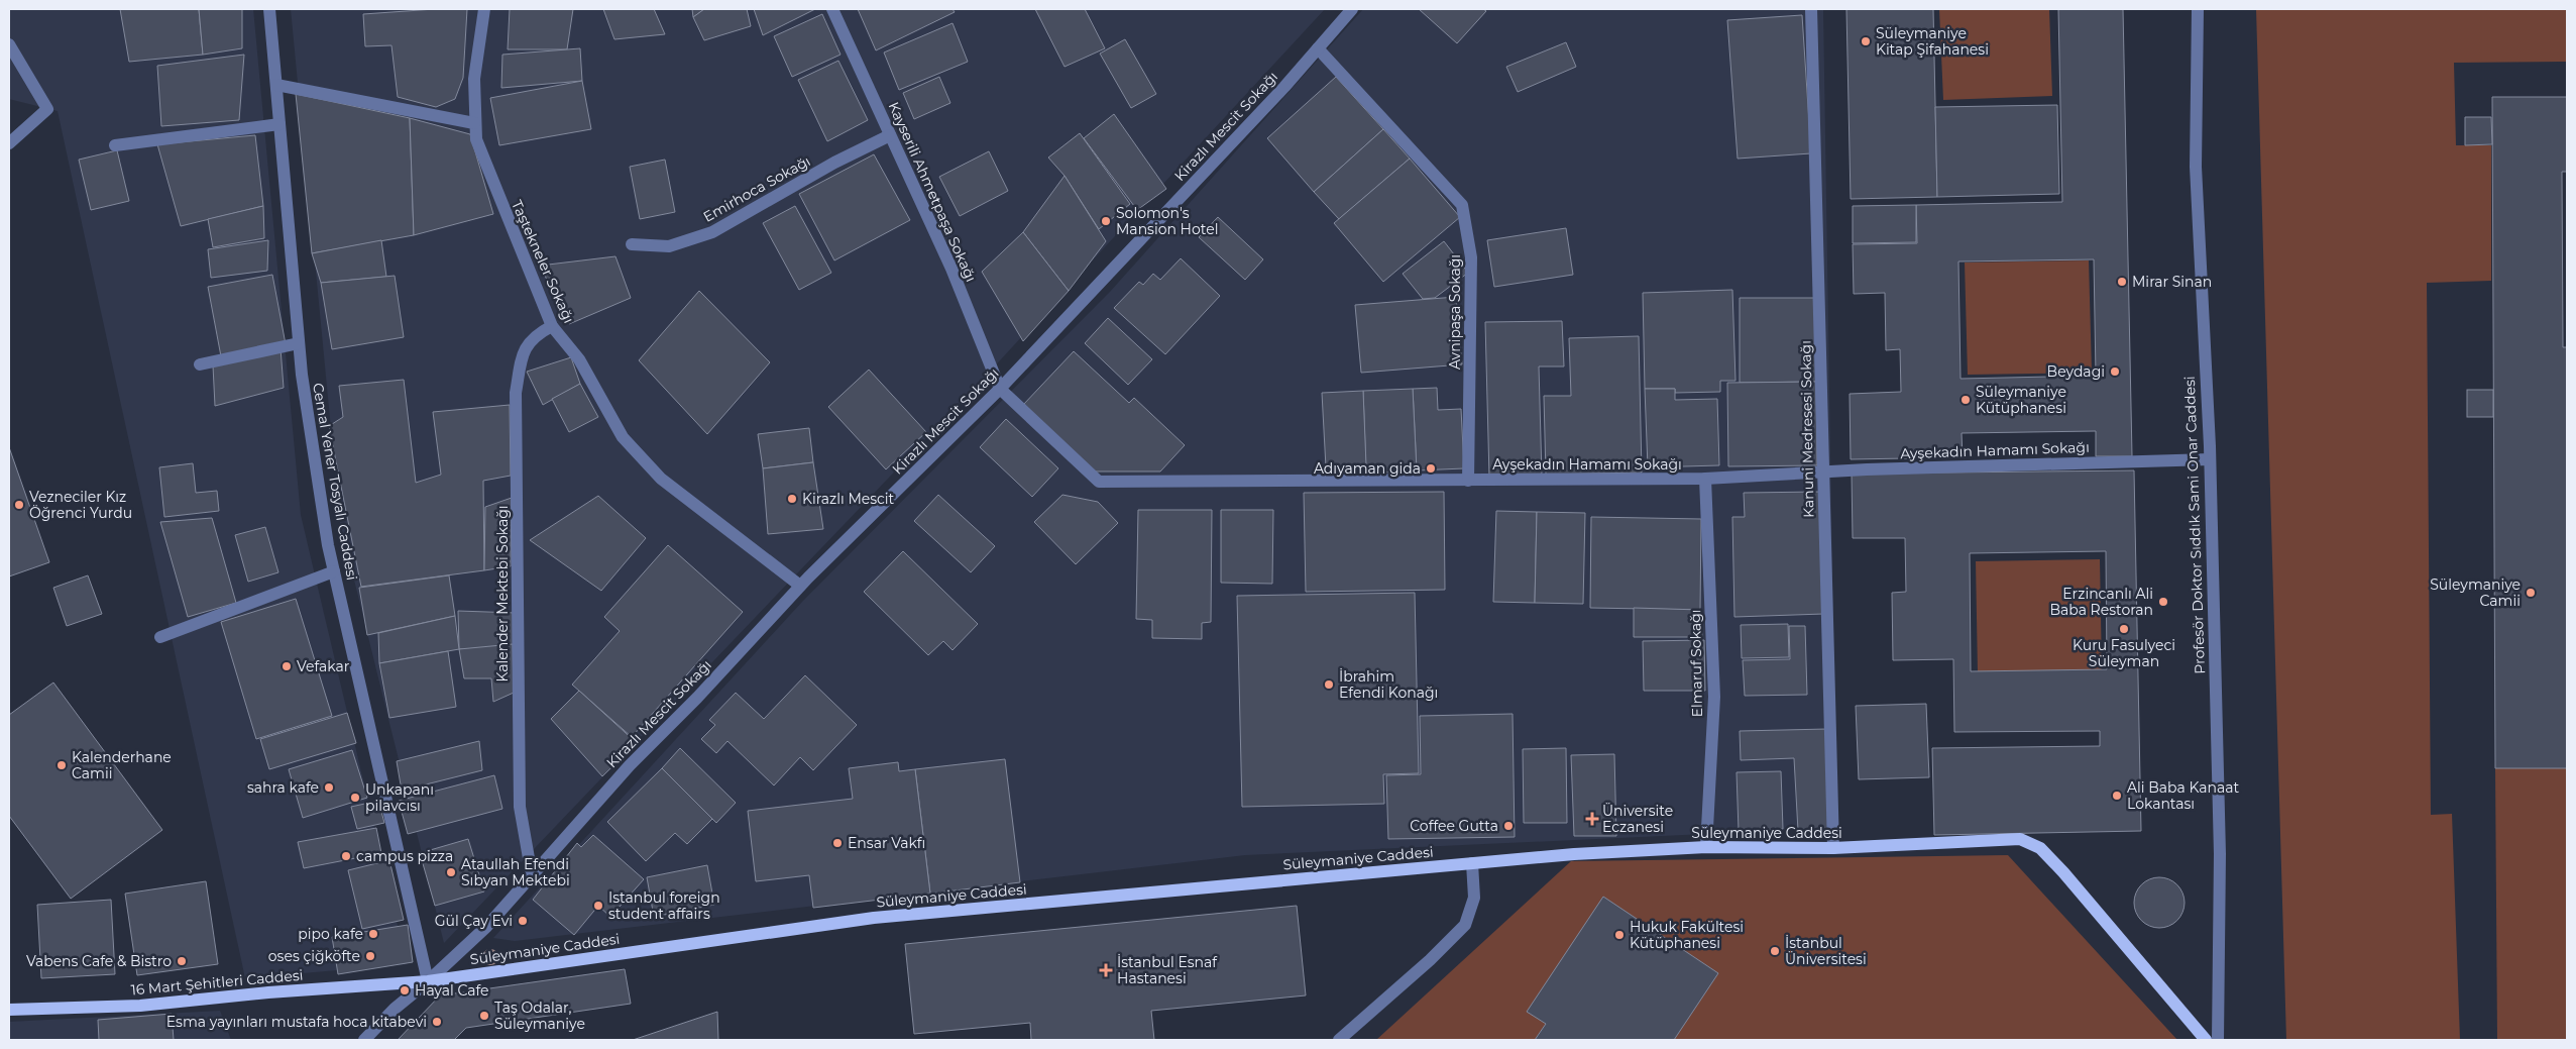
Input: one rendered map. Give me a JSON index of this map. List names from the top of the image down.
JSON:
{
  "streets": {
    "main road": ["Süleymaniye Caddesi", "16 Mart Şehitleri Caddesi"],
    "street": [
      "Kirazlı Mescit Sokağı",
      "Emirhoca Sokağı",
      "Kayserili Ahmetpaşa Sokağı",
      "Taştekneler Sokağı",
      "Avnipaşa Sokağı",
      "Kanuni Medresesi Sokağı",
      "Ayşekadın Hamamı Sokağı",
      "Cemal Yener Tosyalı Caddesi",
      "Profesör Doktor Sıddık Sami Onar Caddesi",
      "Kalender Mektebi Sokağı",
      "Elmaruf Sokağı"
    ]
  },
  "crossings": [
    ["Kirazlı Mescit Sokağı", "Kayserili Ahmetpaşa Sokağı"],
    ["Kirazlı Mescit Sokağı", "Taştekneler Sokağı"],
    ["Kirazlı Mescit Sokağı", "Avnipaşa Sokağı"],
    ["Kirazlı Mescit Sokağı", "Ayşekadın Hamamı Sokağı"],
    ["Kirazlı Mescit Sokağı", "Cemal Yener Tosyalı Caddesi"],
    ["Kirazlı Mescit Sokağı", "Kalender Mektebi Sokağı"],
    ["Kirazlı Mescit Sokağı", "Süleymaniye Caddesi"],
    ["Kirazlı Mescit Sokağı", "16 Mart Şehitleri Caddesi"],
    ["Emirhoca Sokağı", "Kayserili Ahmetpaşa Sokağı"],
    ["Kayserili Ahmetpaşa Sokağı", "Ayşekadın Hamamı Sokağı"],
    ["Taştekneler Sokağı", "Kalender Mektebi Sokağı"],
    ["Avnipaşa Sokağı", "Ayşekadın Hamamı Sokağı"],
    ["Kanuni Medresesi Sokağı", "Ayşekadın Hamamı Sokağı"],
    ["Kanuni Medresesi Sokağı", "Süleymaniye Caddesi"],
    ["Ayşekadın Hamamı Sokağı", "Profesör Doktor Sıddık Sami Onar Caddesi"],
    ["Ayşekadın Hamamı Sokağı", "Elmaruf Sokağı"],
    ["Cemal Yener Tosyalı Caddesi", "Süleymaniye Caddesi"],
    ["Cemal Yener Tosyalı Caddesi", "16 Mart Şehitleri Caddesi"],
    ["Elmaruf Sokağı", "Süleymaniye Caddesi"],
    ["Süleymaniye Caddesi", "16 Mart Şehitleri Caddesi"]
  ],
  "places": {
    "other": [
      "Süleymaniye Kitap Şifahanesi",
      "Solomon's Mansion Hotel",
      "Mirar Sinan",
      "Beydagi",
      "Süleymaniye Kütüphanesi",
      "Adıyaman gida",
      "Kirazlı Mescit",
      "Vezneciler Kız Öğrenci Yurdu",
      "Süleymaniye Camii",
      "Erzincanlı Ali Baba Restoran",
      "Kuru Fasulyeci Süleyman",
      "Vefakar",
      "İbrahim Efendi Konağı",
      "Kalenderhane Camii",
      "sahra kafe",
      "Ali Baba Kanaat Lokantası",
      "Unkapanı pilavcısı",
      "Coffee Gutta",
      "Ensar Vakfı",
      "campus pizza",
      "Ataullah Efendi Sıbyan Mektebi",
      "Istanbul foreign student affairs",
      "Gül Çay Evi",
      "pipo kafe",
      "Hukuk Fakültesi Kütüphanesi",
      "İstanbul Üniversitesi",
      "oses çiğköfte",
      "Vabens Cafe & Bistro",
      "Hayal Cafe",
      "Taş Odalar, Süleymaniye",
      "Esma yayınları mustafa hoca kitabevi"
    ],
    "health": ["Üniversite Eczanesi", "İstanbul Esnaf Hastanesi"]
  }
}
